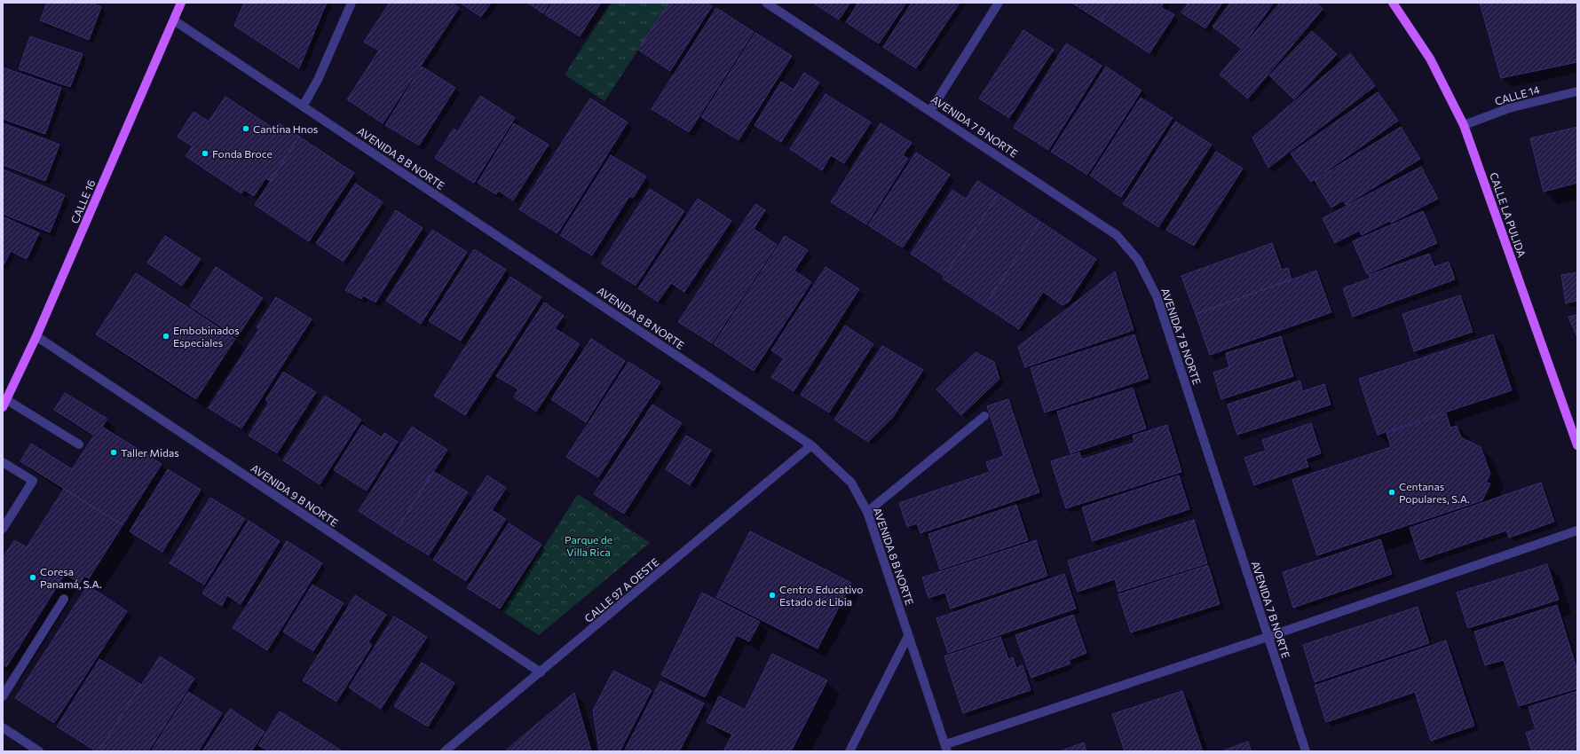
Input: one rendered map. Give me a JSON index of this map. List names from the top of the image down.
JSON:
{
  "streets": {
    "main road": ["CALLE 16", "CALLE LA PULIDA"],
    "street": [
      "CALLE 14",
      "AVENIDA 7 B NORTE",
      "AVENIDA 8 B NORTE",
      "AVENIDA 9 B NORTE",
      "CALLE 97 A OESTE"
    ]
  },
  "crossings": [
    ["CALLE 14", "CALLE LA PULIDA"],
    ["AVENIDA 8 B NORTE", "CALLE 16"],
    ["AVENIDA 8 B NORTE", "CALLE 97 A OESTE"],
    ["CALLE 16", "AVENIDA 9 B NORTE"],
    ["AVENIDA 9 B NORTE", "CALLE 97 A OESTE"]
  ],
  "parks": ["Parque de Villa Rica"],
  "places": [
    "Cantina Hnos",
    "Fonda Broce",
    "Embobinados Especiales",
    "Taller Midas",
    "Centanas Populares, S.A.",
    "Coresa Panamá, S.A.",
    "Centro Educativo Estado de Libia"
  ]
}
